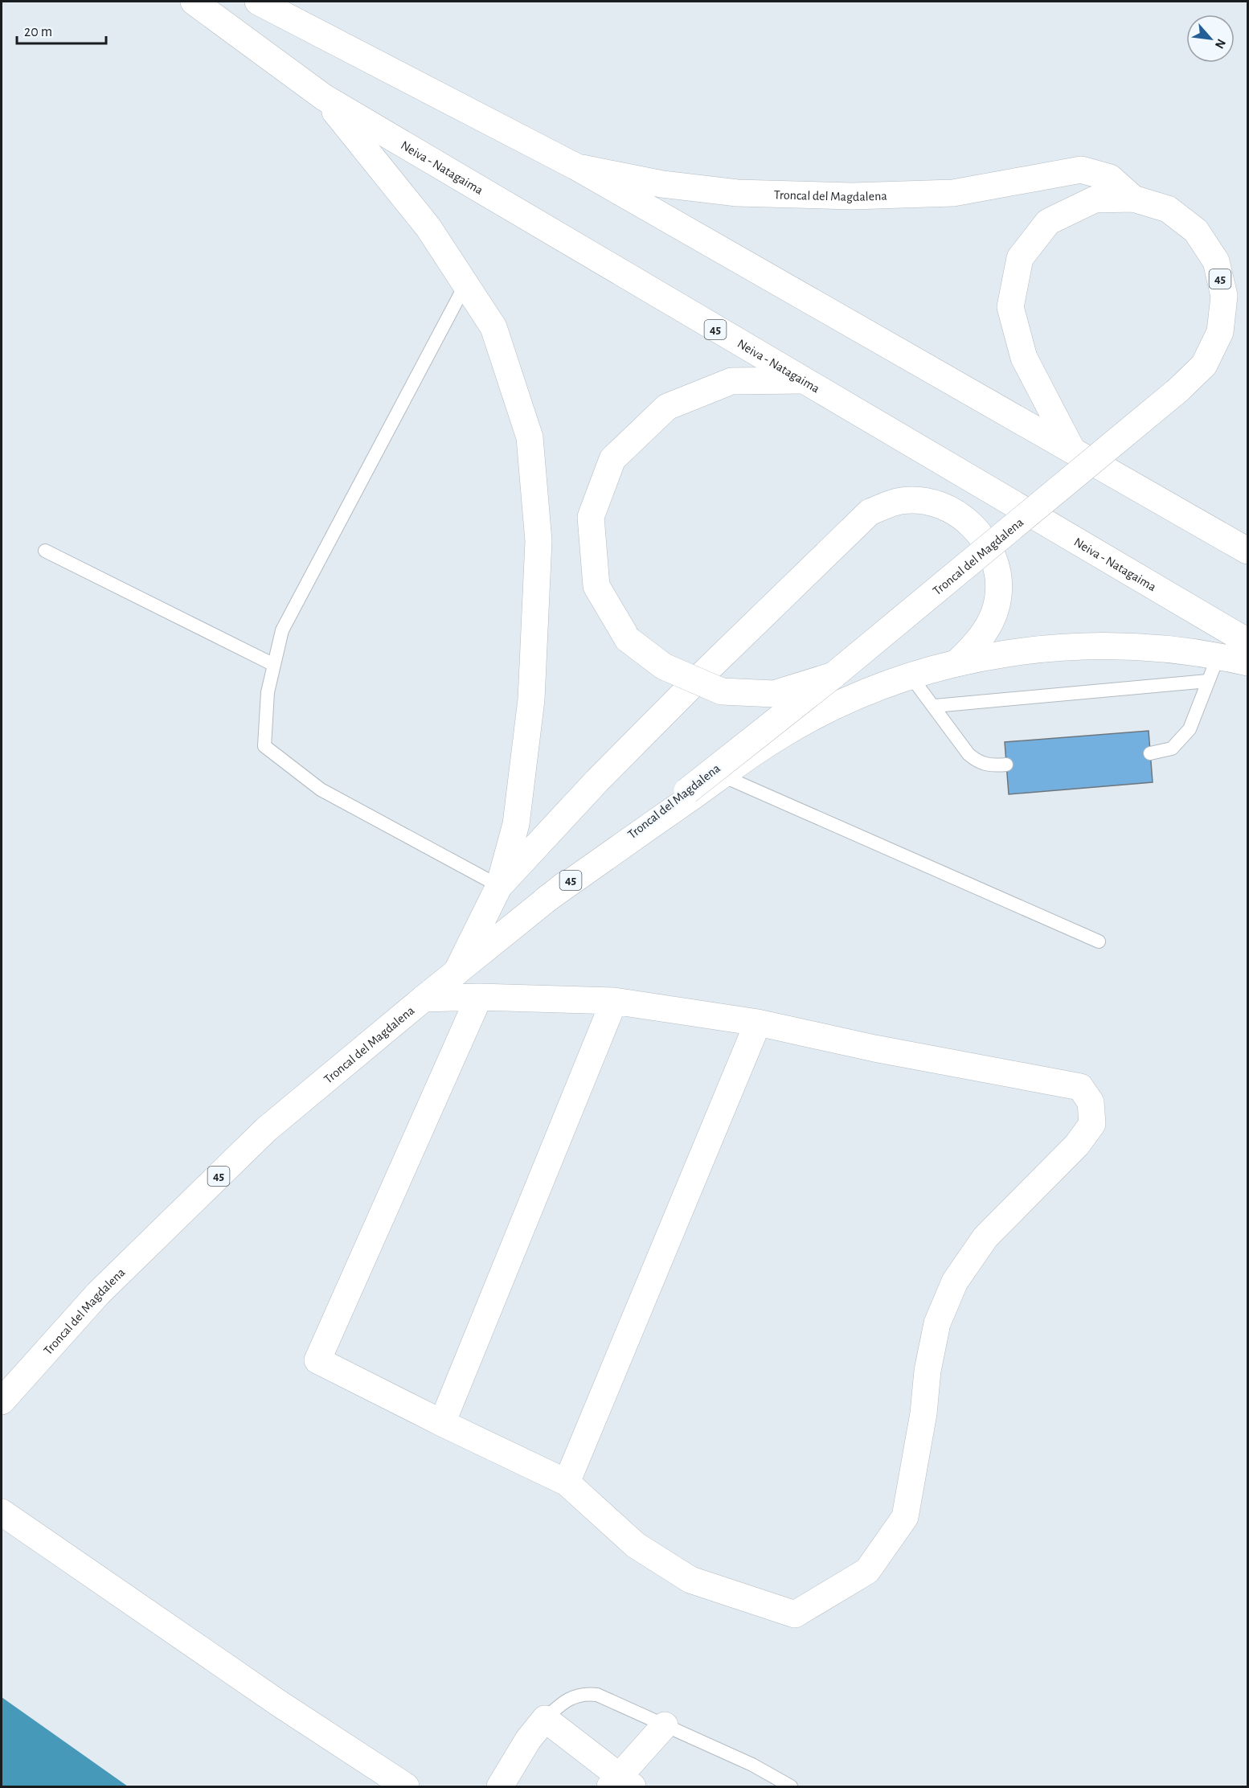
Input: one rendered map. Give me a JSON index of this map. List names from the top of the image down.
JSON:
{
  "streets": {
    "main road": ["Neiva - Natagaima", "Troncal del Magdalena", "45"]
  },
  "crossings": [
    ["Troncal del Magdalena", "45"]
  ],
  "scale_bar": "20 m",
  "north": "bottom right"
}
